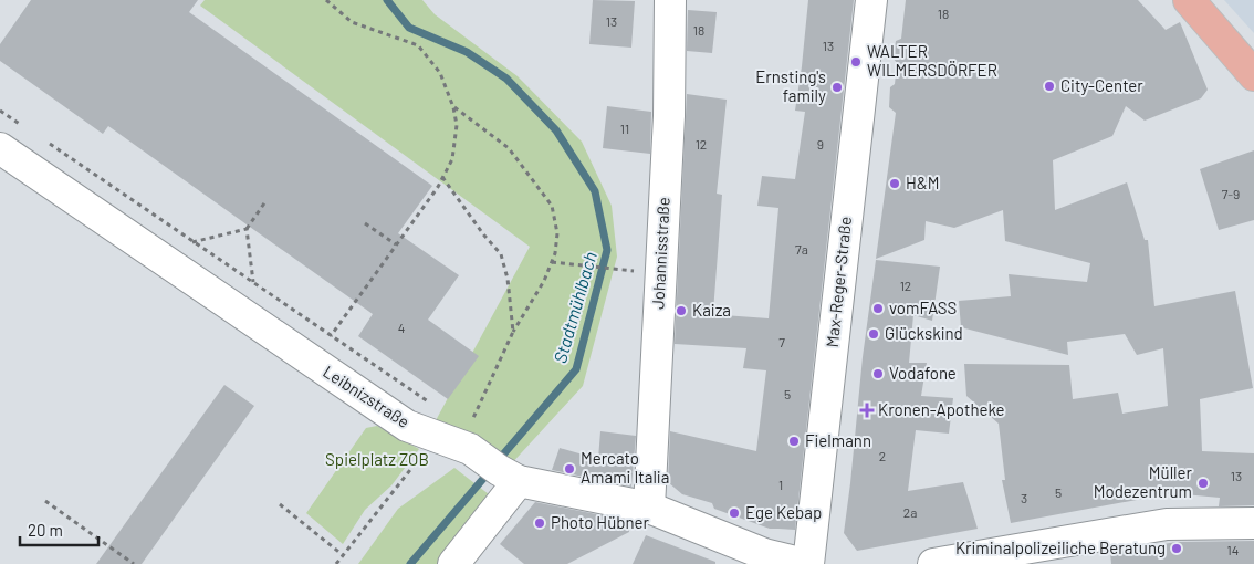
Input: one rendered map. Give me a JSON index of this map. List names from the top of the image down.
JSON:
{
  "streets": {
    "street": ["Johannisstraße", "Max-Reger-Straße", "Leibnizstraße"]
  },
  "crossings": [
    ["Johannisstraße", "Leibnizstraße"],
    ["Max-Reger-Straße", "Leibnizstraße"]
  ],
  "water": ["Stadtmühlbach"],
  "parks": ["Spielplatz ZOB"],
  "places": {
    "other": [
      "WALTER WILMERSDÖRFER",
      "City-Center",
      "Ernsting's family",
      "H&M",
      "vomFASS",
      "Kaiza",
      "Glückskind",
      "Vodafone",
      "Fielmann",
      "Mercato Amami Italia",
      "Müller Modezentrum",
      "Ege Kebap",
      "Photo Hübner",
      "Kriminalpolizeiliche Beratung"
    ],
    "health": ["Kronen-Apotheke"]
  },
  "house_numbers": [
    "18",
    "13",
    "18",
    "13",
    "11",
    "12",
    "9",
    "7-9",
    "7a",
    "12",
    "4",
    "7",
    "5",
    "2",
    "13",
    "1",
    "5",
    "3",
    "2a",
    "14"
  ],
  "scale_bar": "20 m"
}
